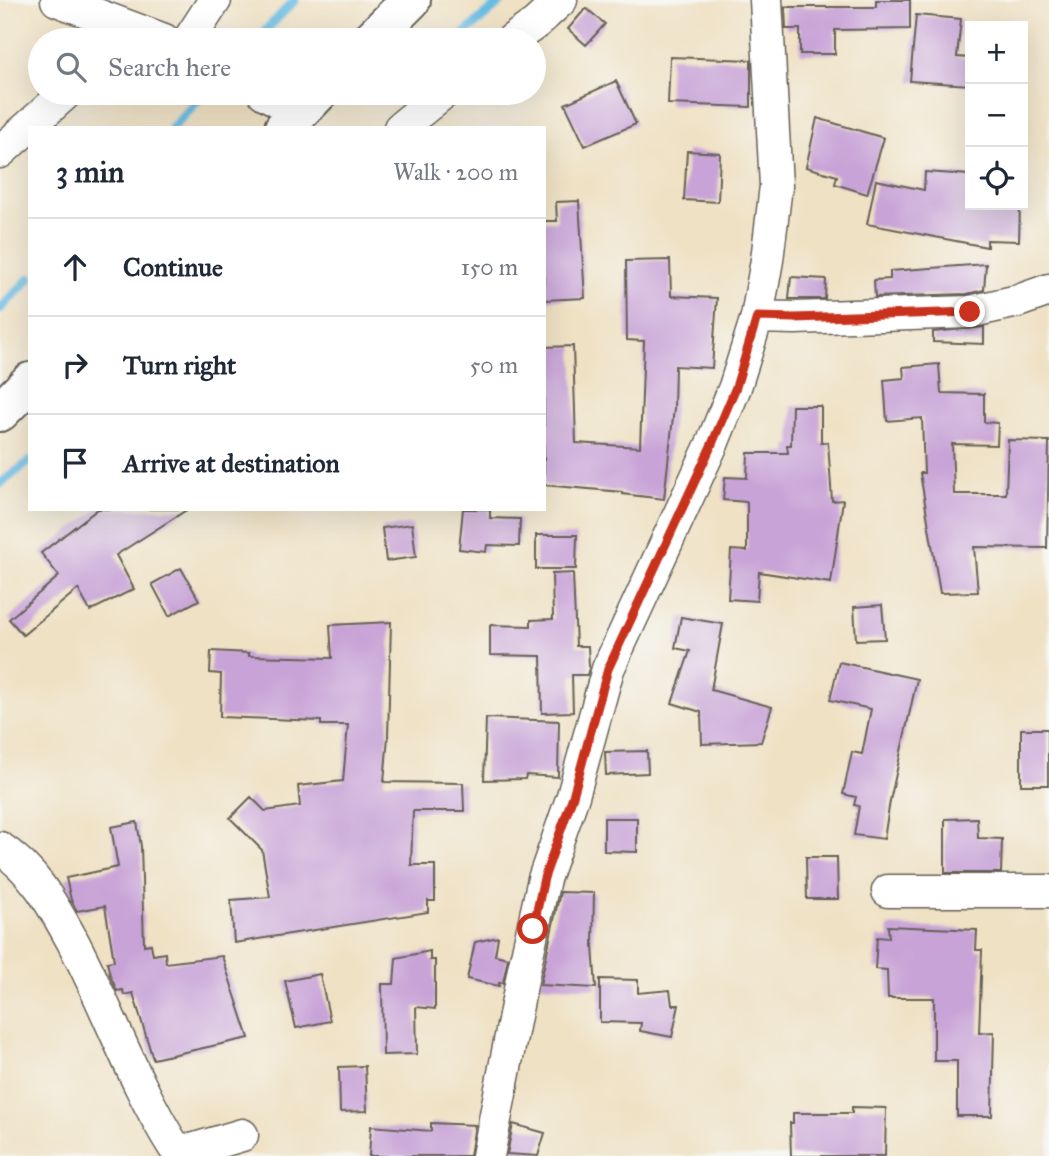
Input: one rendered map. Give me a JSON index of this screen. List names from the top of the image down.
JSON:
{
  "page": {
    "map_buttons": ["+", "−"],
    "search": "Search here",
    "heading": ["3 min", "Walk · 200 m"],
    "list": [
      ["Continue", "150 m"],
      ["Turn right", "50 m"],
      "Arrive at destination"
    ]
  }
}
